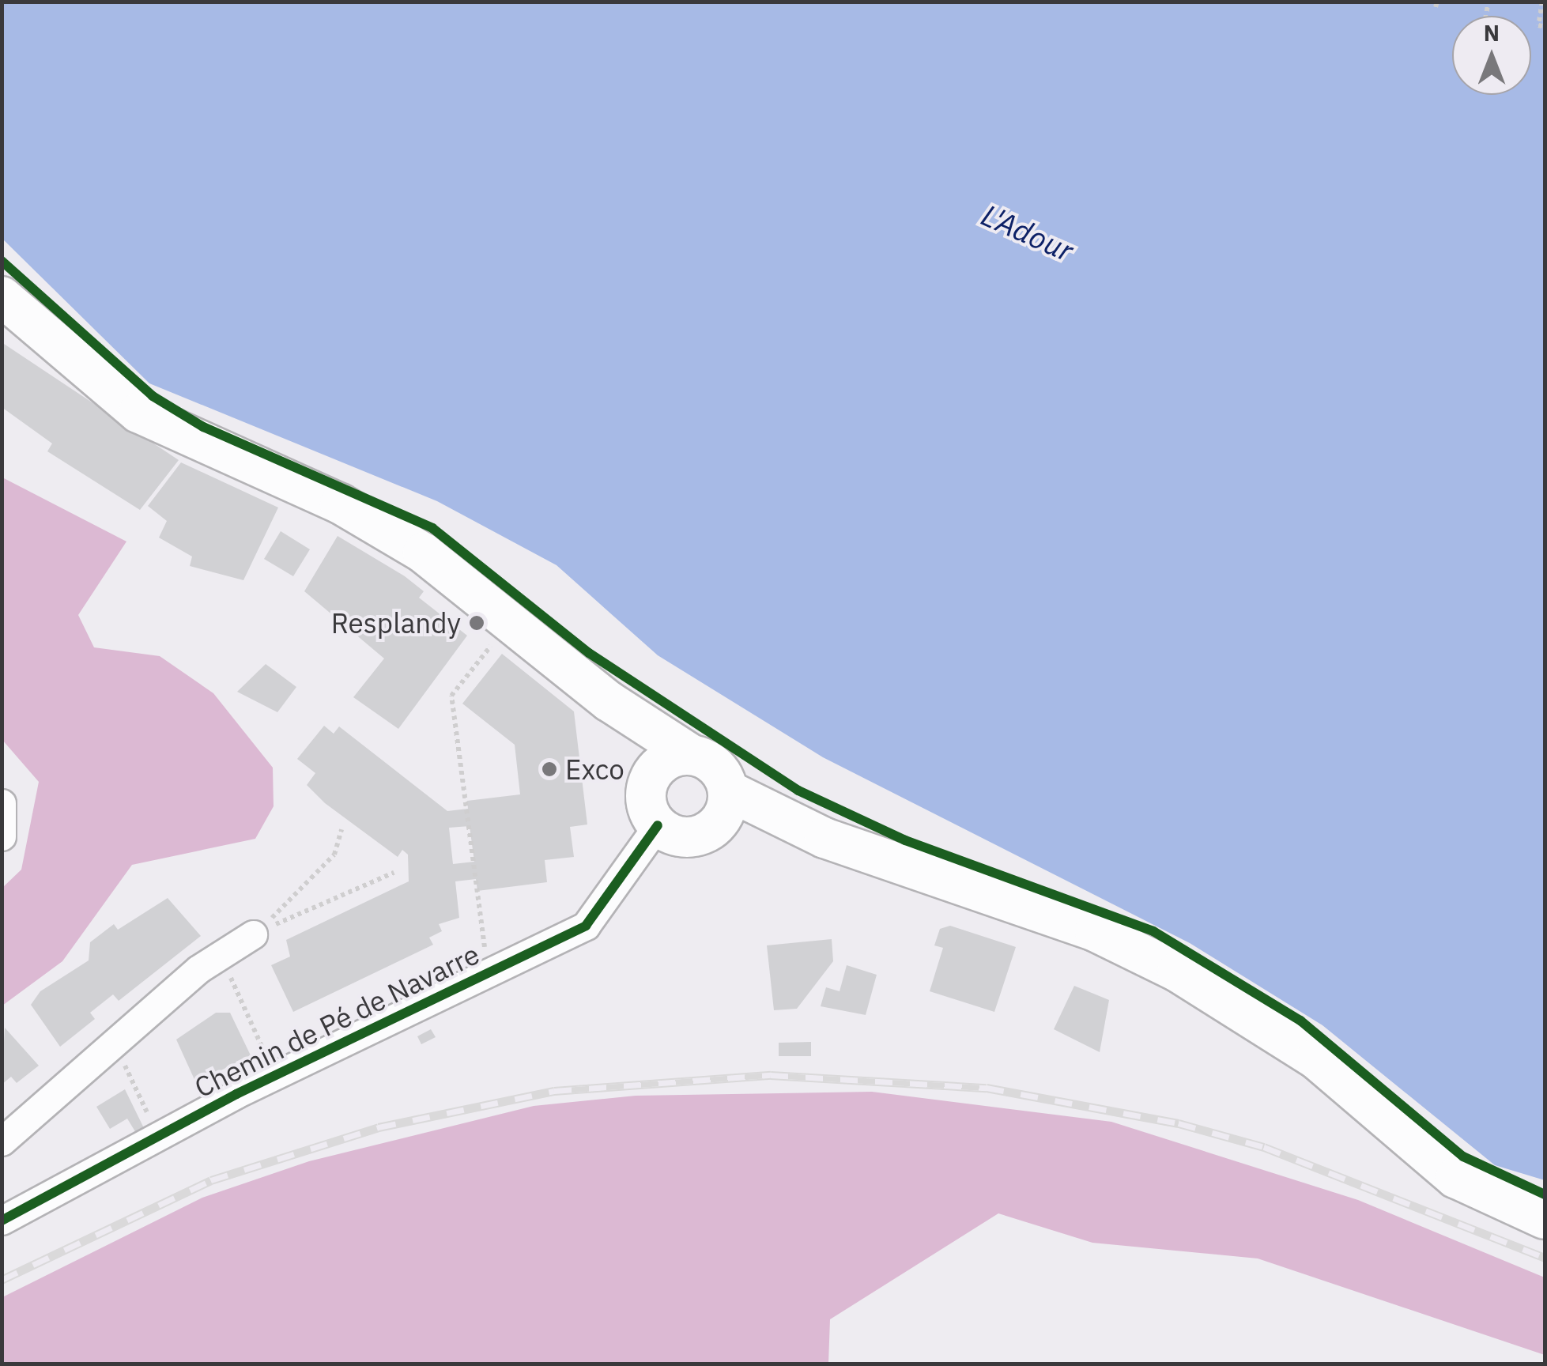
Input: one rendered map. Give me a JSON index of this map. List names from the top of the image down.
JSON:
{
  "streets": {
    "street": ["Chemin de Pé de Navarre"]
  },
  "water": ["L'Adour"],
  "places": ["Resplandy", "Exco"],
  "north": "top"
}
